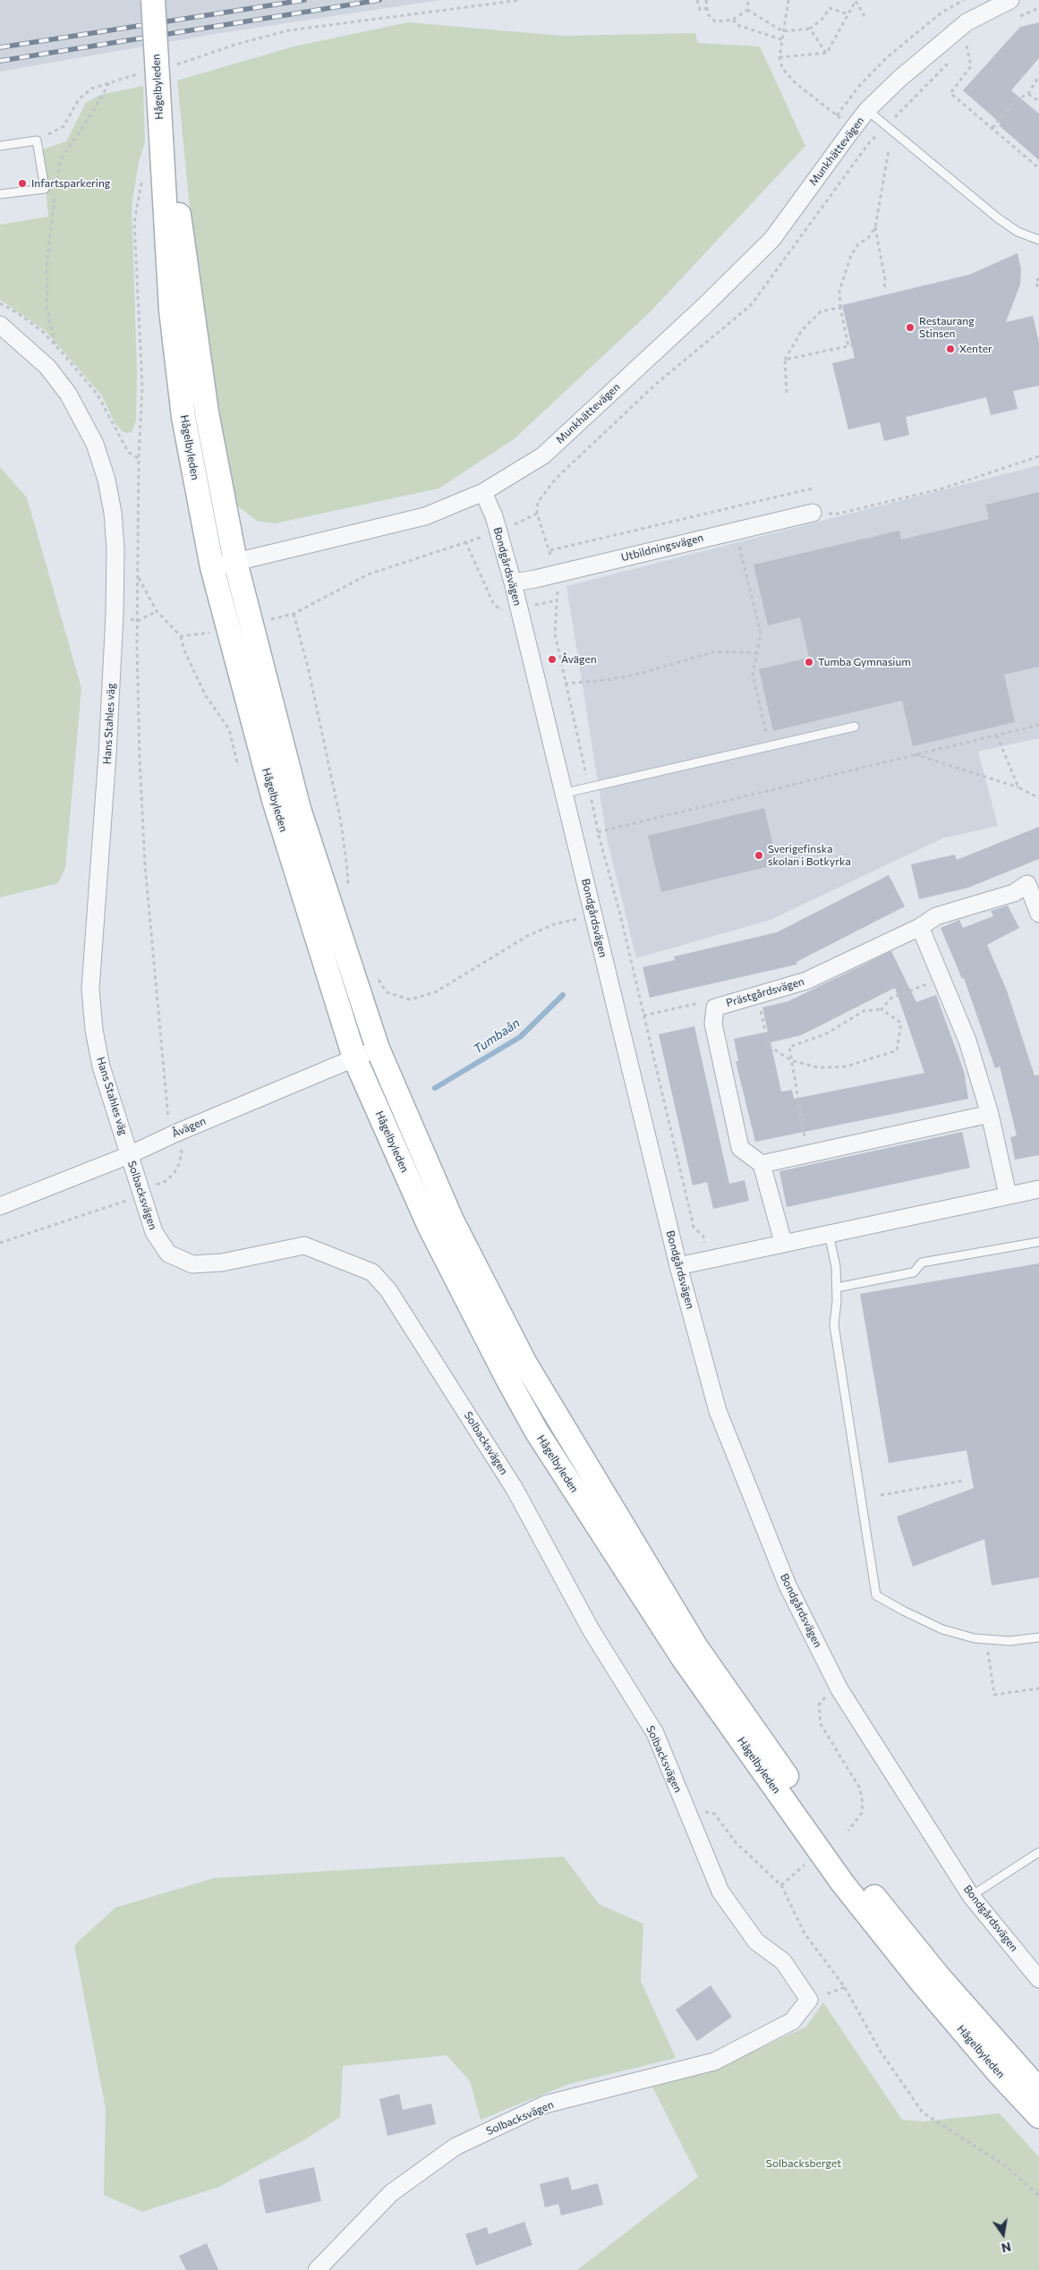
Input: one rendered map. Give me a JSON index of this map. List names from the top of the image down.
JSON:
{
  "streets": {
    "main road": ["Hågelbyleden"],
    "street": [
      "Munkhättevägen",
      "Utbildningsvägen",
      "Bondgårdsvägen",
      "Hans Stahles väg",
      "Prästgårdsvägen",
      "Åvägen",
      "Solbacksvägen"
    ]
  },
  "crossings": [
    ["Hågelbyleden", "Munkhättevägen"],
    ["Hågelbyleden", "Åvägen"],
    ["Munkhättevägen", "Bondgårdsvägen"],
    ["Utbildningsvägen", "Bondgårdsvägen"],
    ["Hans Stahles väg", "Åvägen"],
    ["Hans Stahles väg", "Solbacksvägen"],
    ["Åvägen", "Solbacksvägen"]
  ],
  "water": ["Tumbaån"],
  "parks": ["Solbacksberget"],
  "places": [
    "Infartsparkering",
    "Restaurang Stinsen",
    "Xenter",
    "Åvägen",
    "Tumba Gymnasium",
    "Sverigefinska skolan i Botkyrka"
  ],
  "north": "bottom"
}
